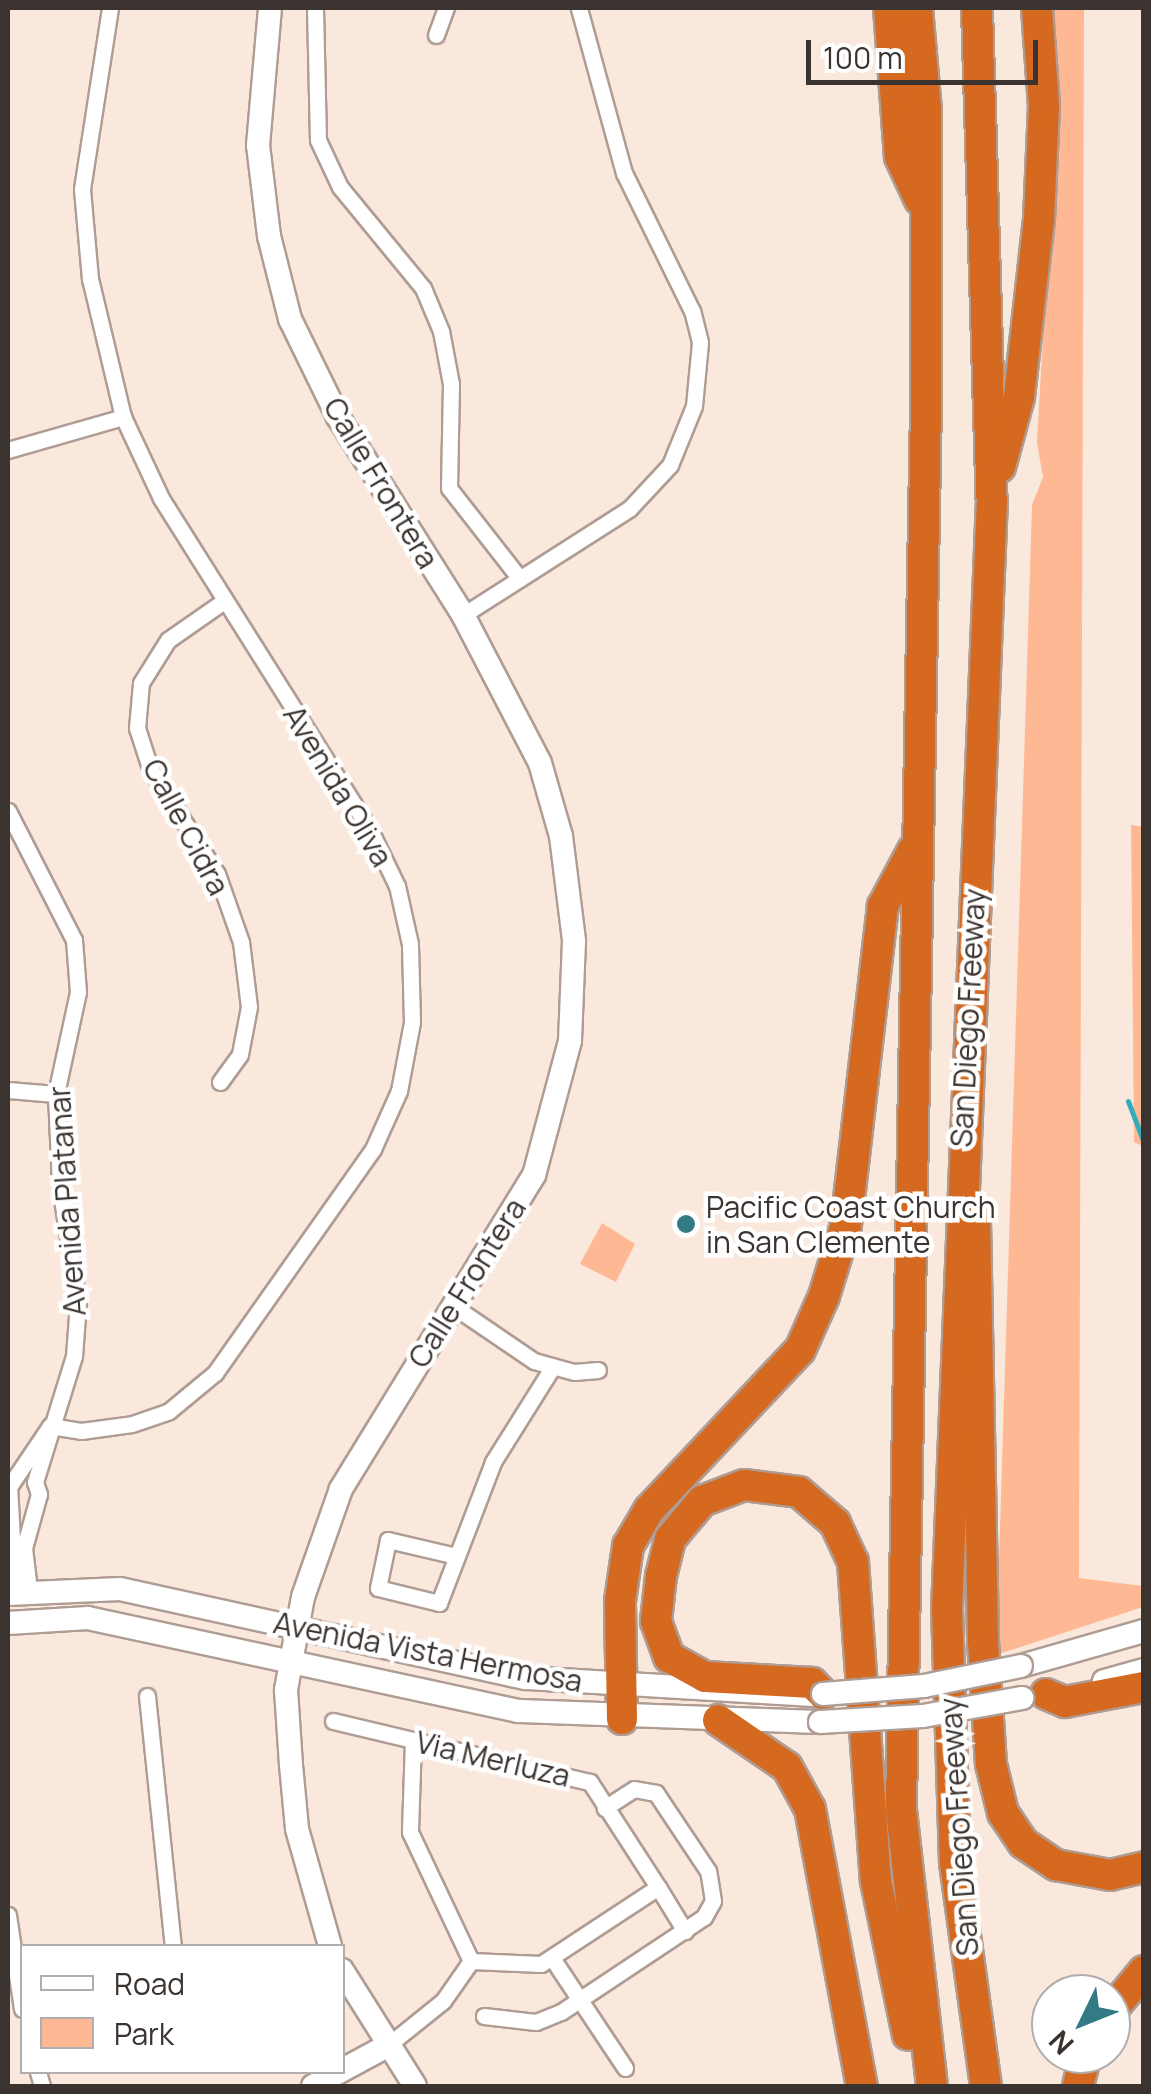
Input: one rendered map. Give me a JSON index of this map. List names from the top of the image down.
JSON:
{
  "streets": {
    "highway": ["San Diego Freeway"],
    "street": [
      "Calle Frontera",
      "Avenida Oliva",
      "Calle Cidra",
      "Avenida Platanar",
      "Avenida Vista Hermosa",
      "Via Merluza"
    ]
  },
  "crossings": [
    ["Calle Frontera", "Avenida Vista Hermosa"],
    ["Avenida Oliva", "Calle Cidra"],
    ["Avenida Oliva", "Avenida Platanar"],
    ["Avenida Platanar", "Avenida Vista Hermosa"]
  ],
  "places": ["Pacific Coast Church in San Clemente"],
  "legend": ["Road", "Park"],
  "scale_bar": "100 m",
  "north": "bottom left"
}
